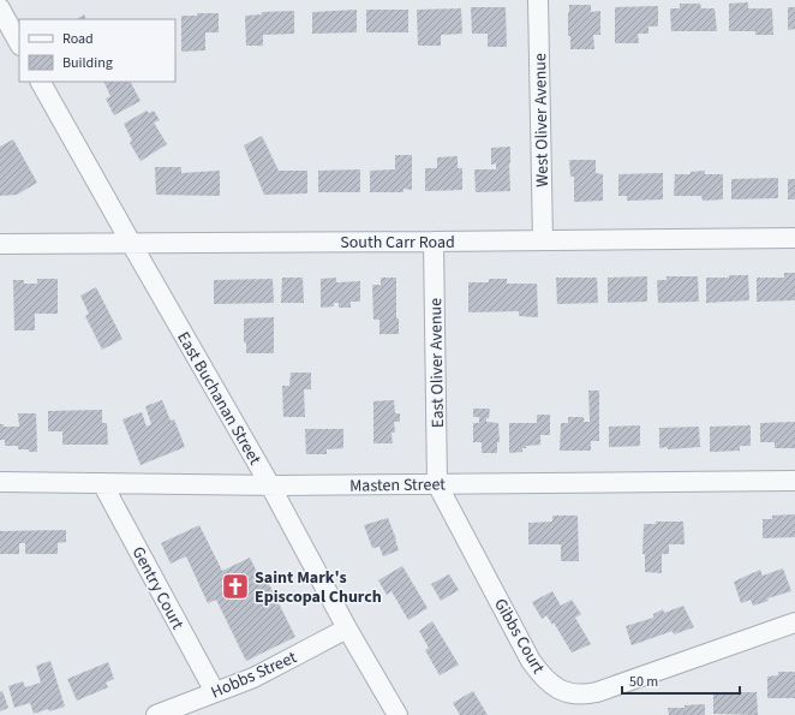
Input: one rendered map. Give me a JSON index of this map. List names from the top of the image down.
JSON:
{
  "streets": {
    "street": [
      "West Oliver Avenue",
      "South Carr Road",
      "East Oliver Avenue",
      "East Buchanan Street",
      "Masten Street",
      "Gentry Court",
      "Gibbs Court",
      "Hobbs Street"
    ]
  },
  "crossings": [
    ["West Oliver Avenue", "South Carr Road"],
    ["South Carr Road", "East Oliver Avenue"],
    ["South Carr Road", "East Buchanan Street"],
    ["East Oliver Avenue", "Masten Street"],
    ["East Oliver Avenue", "Gibbs Court"],
    ["East Buchanan Street", "Masten Street"],
    ["East Buchanan Street", "Hobbs Street"],
    ["Masten Street", "Gentry Court"],
    ["Masten Street", "Gibbs Court"],
    ["Gentry Court", "Hobbs Street"]
  ],
  "places": {
    "church": ["Saint Mark's Episcopal Church"]
  },
  "legend": ["Road", "Building"],
  "scale_bar": "50 m"
}
